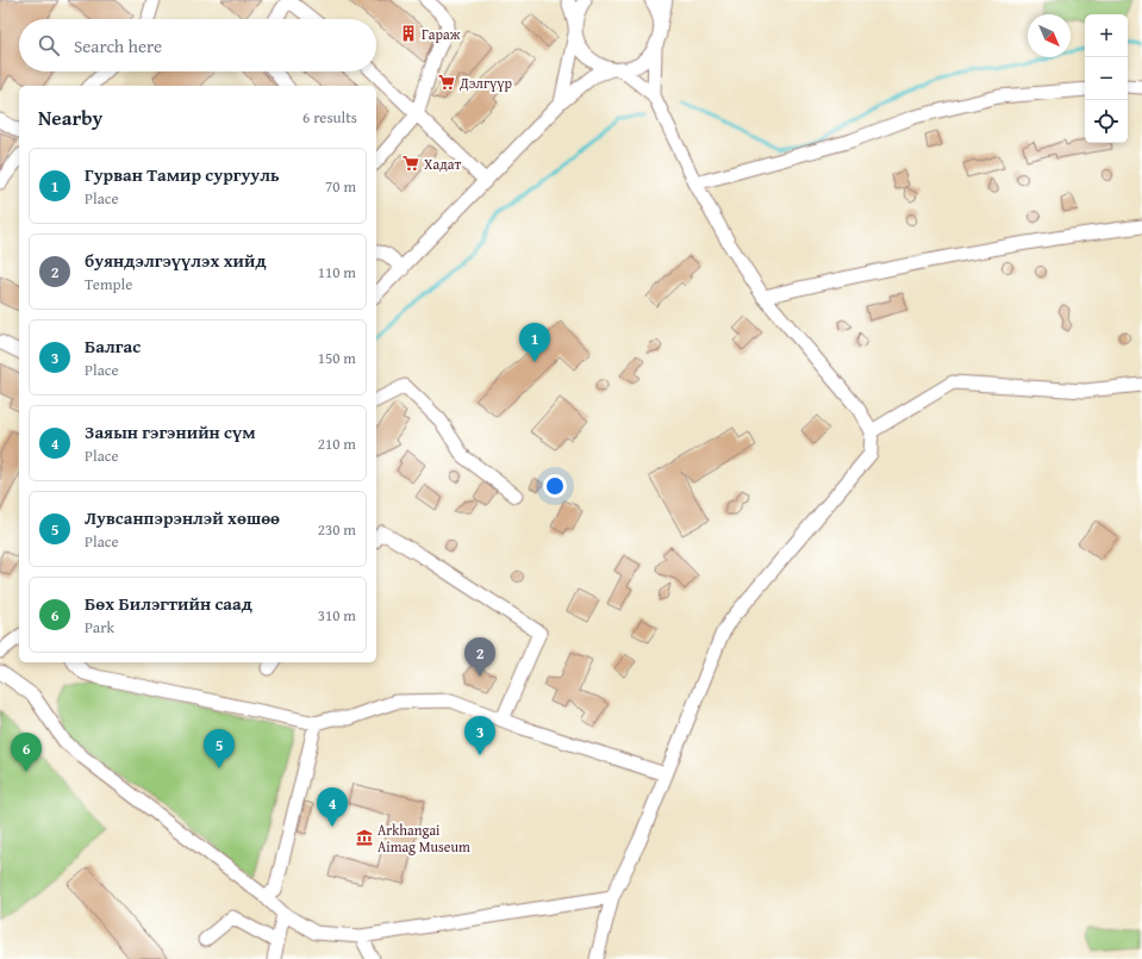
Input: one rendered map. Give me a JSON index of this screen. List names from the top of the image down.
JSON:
{
  "places": {
    "building": ["Гараж"],
    "supermarket": ["Дэлгүүр", "Хадат"],
    "museum": ["Arkhangai Aimag Museum"]
  },
  "north": "bottom right",
  "page": {
    "map_buttons": ["+", "−"],
    "search": "Search here",
    "heading": ["Nearby", "6 results"],
    "list": [
      {
        "mark": "1",
        "name": "Гурван Тамир сургууль",
        "note": "Place",
        "value": "70 m"
      },
      {
        "mark": "2",
        "name": "буяндэлгэүүлэх хийд",
        "note": "Temple",
        "value": "110 m"
      },
      {
        "mark": "3",
        "name": "Балгас",
        "note": "Place",
        "value": "150 m"
      },
      {
        "mark": "4",
        "name": "Заяын гэгэнийн сүм",
        "note": "Place",
        "value": "210 m"
      },
      {
        "mark": "5",
        "name": "Лувсанпэрэнлэй хөшөө",
        "note": "Place",
        "value": "230 m"
      },
      {
        "mark": "6",
        "name": "Бөх Билэгтийн саад",
        "note": "Park",
        "value": "310 m"
      }
    ],
    "pins": [
      "1",
      "2",
      "3",
      "5",
      "6",
      "4"
    ]
  }
}
